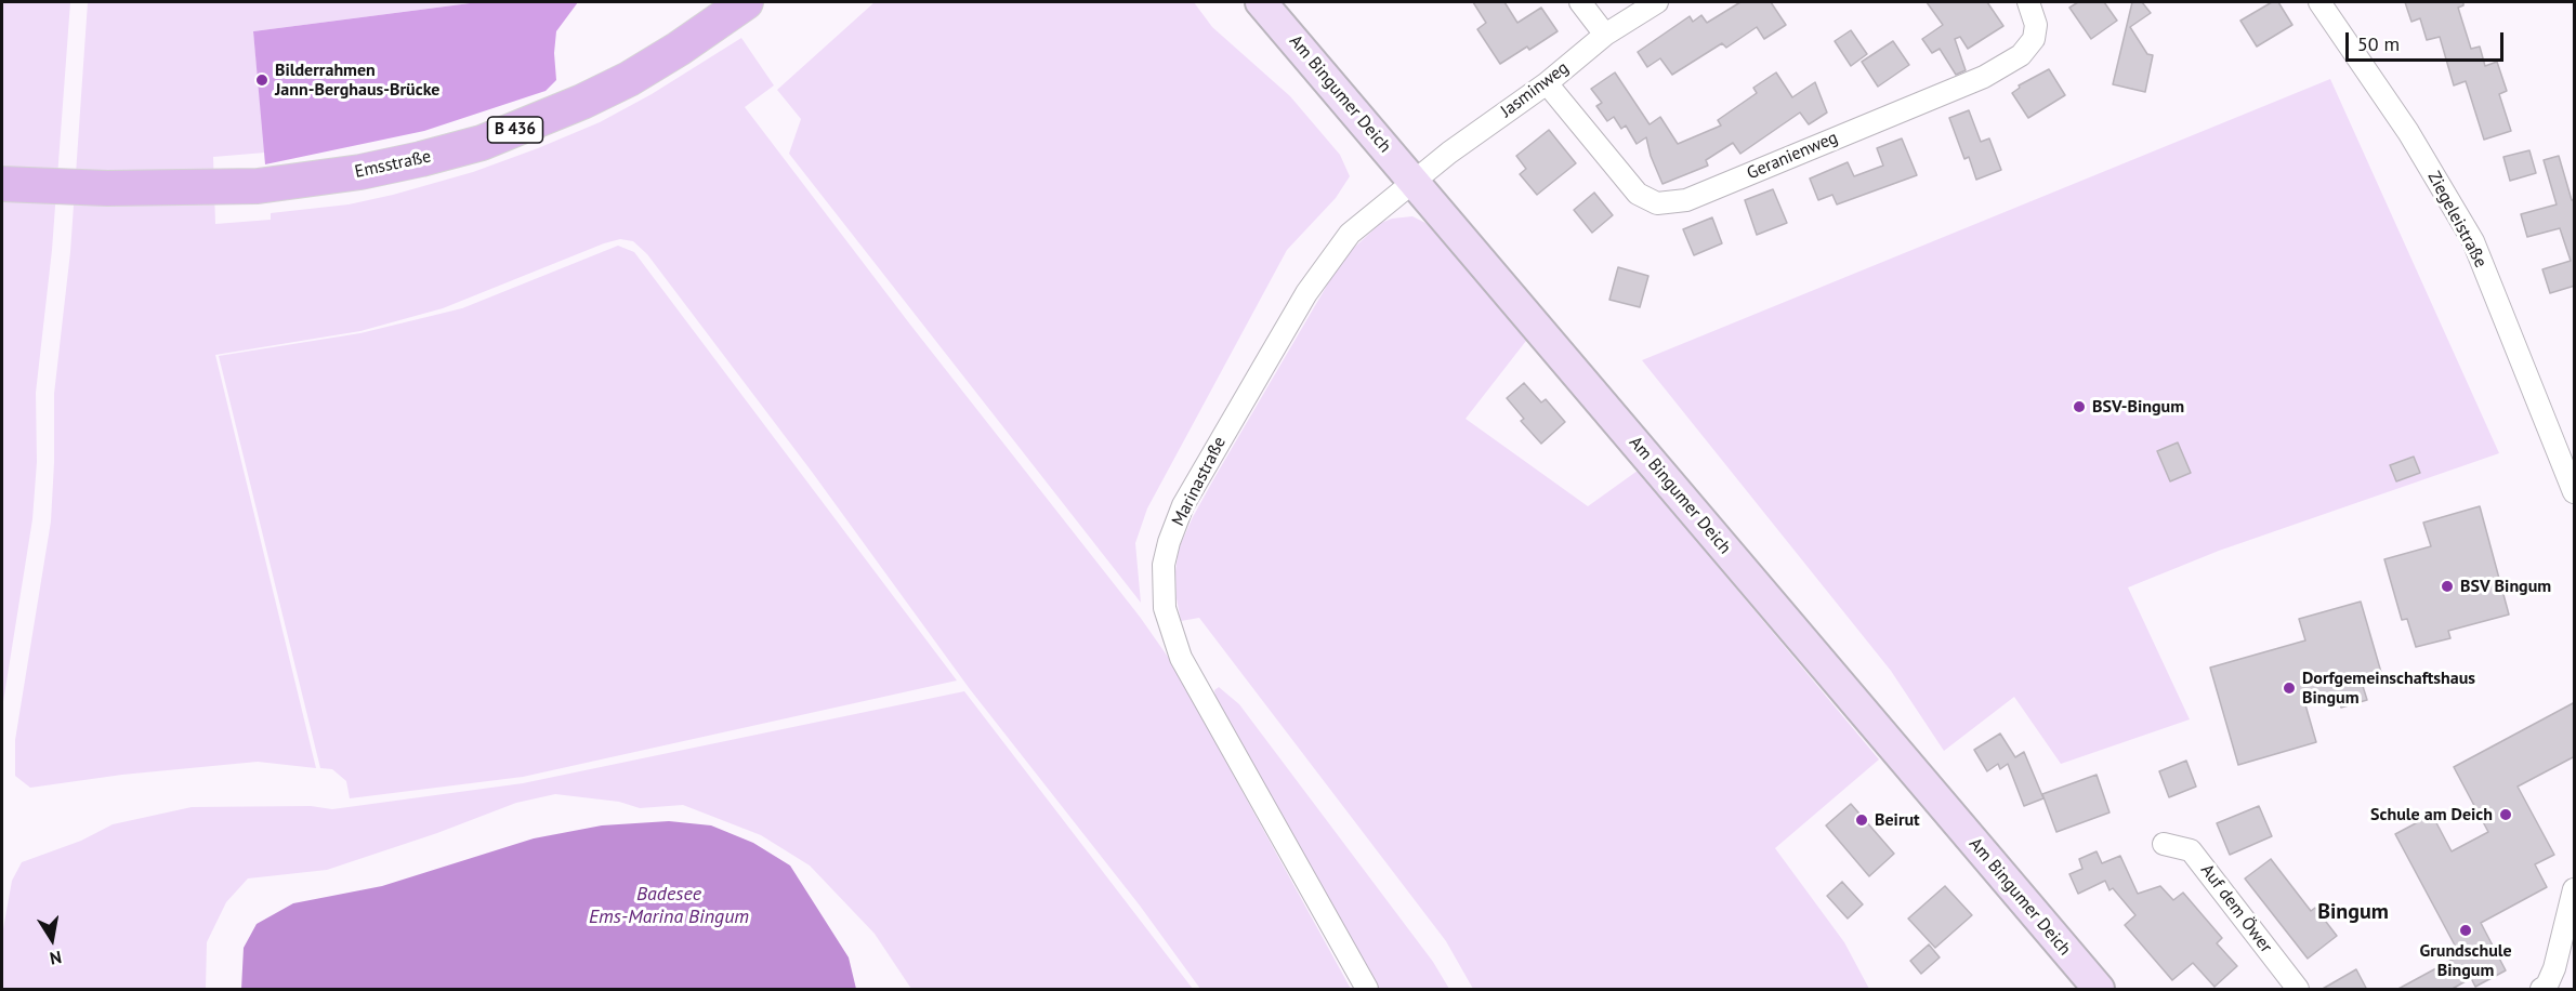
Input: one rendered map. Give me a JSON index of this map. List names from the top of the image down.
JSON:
{
  "streets": {
    "main road": ["Am Bingumer Deich", "B 436", "Emsstraße"],
    "street": [
      "Jasminweg",
      "Geranienweg",
      "Ziegeleistraße",
      "Marinastraße",
      "Auf dem Öwer"
    ]
  },
  "crossings": [
    ["Jasminweg", "Am Bingumer Deich"],
    ["Jasminweg", "Geranienweg"],
    ["Jasminweg", "Marinastraße"],
    ["Am Bingumer Deich", "Marinastraße"]
  ],
  "districts": ["Bingum"],
  "water": ["Badesee Ems-Marina Bingum"],
  "places": [
    "Bilderrahmen Jann-Berghaus-Brücke",
    "BSV-Bingum",
    "BSV Bingum",
    "Dorfgemeinschaftshaus Bingum",
    "Schule am Deich",
    "Beirut",
    "Grundschule Bingum"
  ],
  "scale_bar": "50 m",
  "north": "bottom"
}
